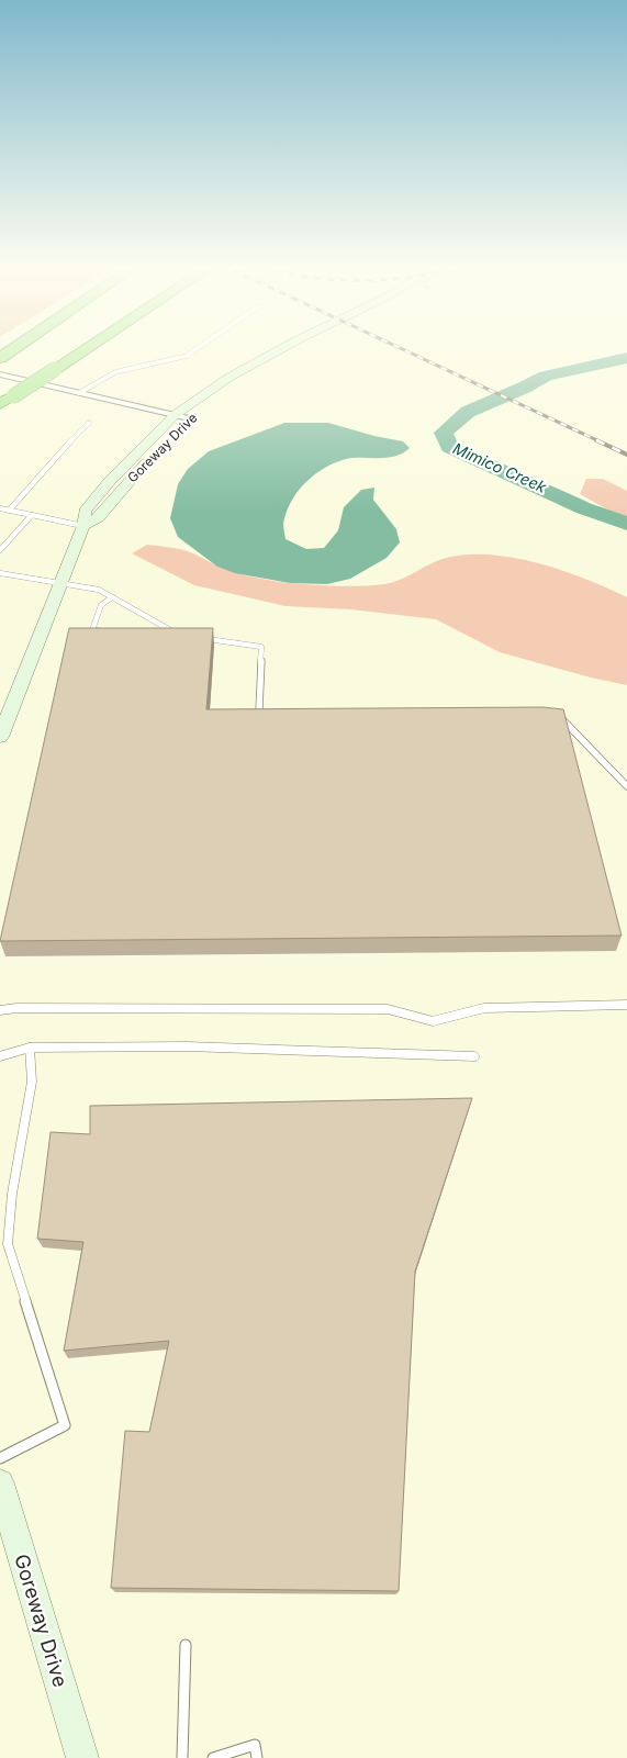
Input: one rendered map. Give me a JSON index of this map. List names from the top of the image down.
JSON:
{
  "streets": {
    "main road": ["Goreway Drive"]
  },
  "water": ["Mimico Creek"]
}
